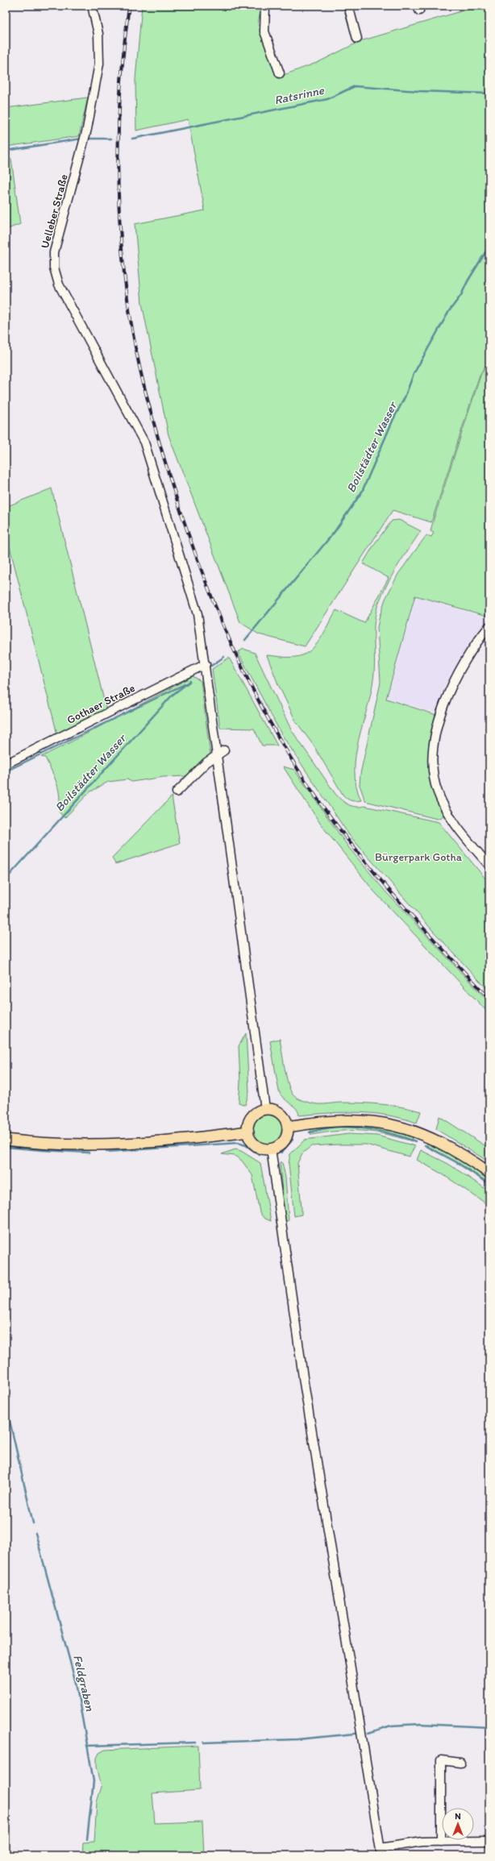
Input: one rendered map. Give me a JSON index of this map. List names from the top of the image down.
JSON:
{
  "streets": {
    "street": ["Uelleber Straße", "Gothaer Straße"]
  },
  "crossings": [
    ["Uelleber Straße", "Gothaer Straße"]
  ],
  "water": ["Ratsrinne", "Boilstädter Wasser", "Feldgraben"],
  "parks": ["Bürgerpark Gotha"],
  "north": "top"
}
